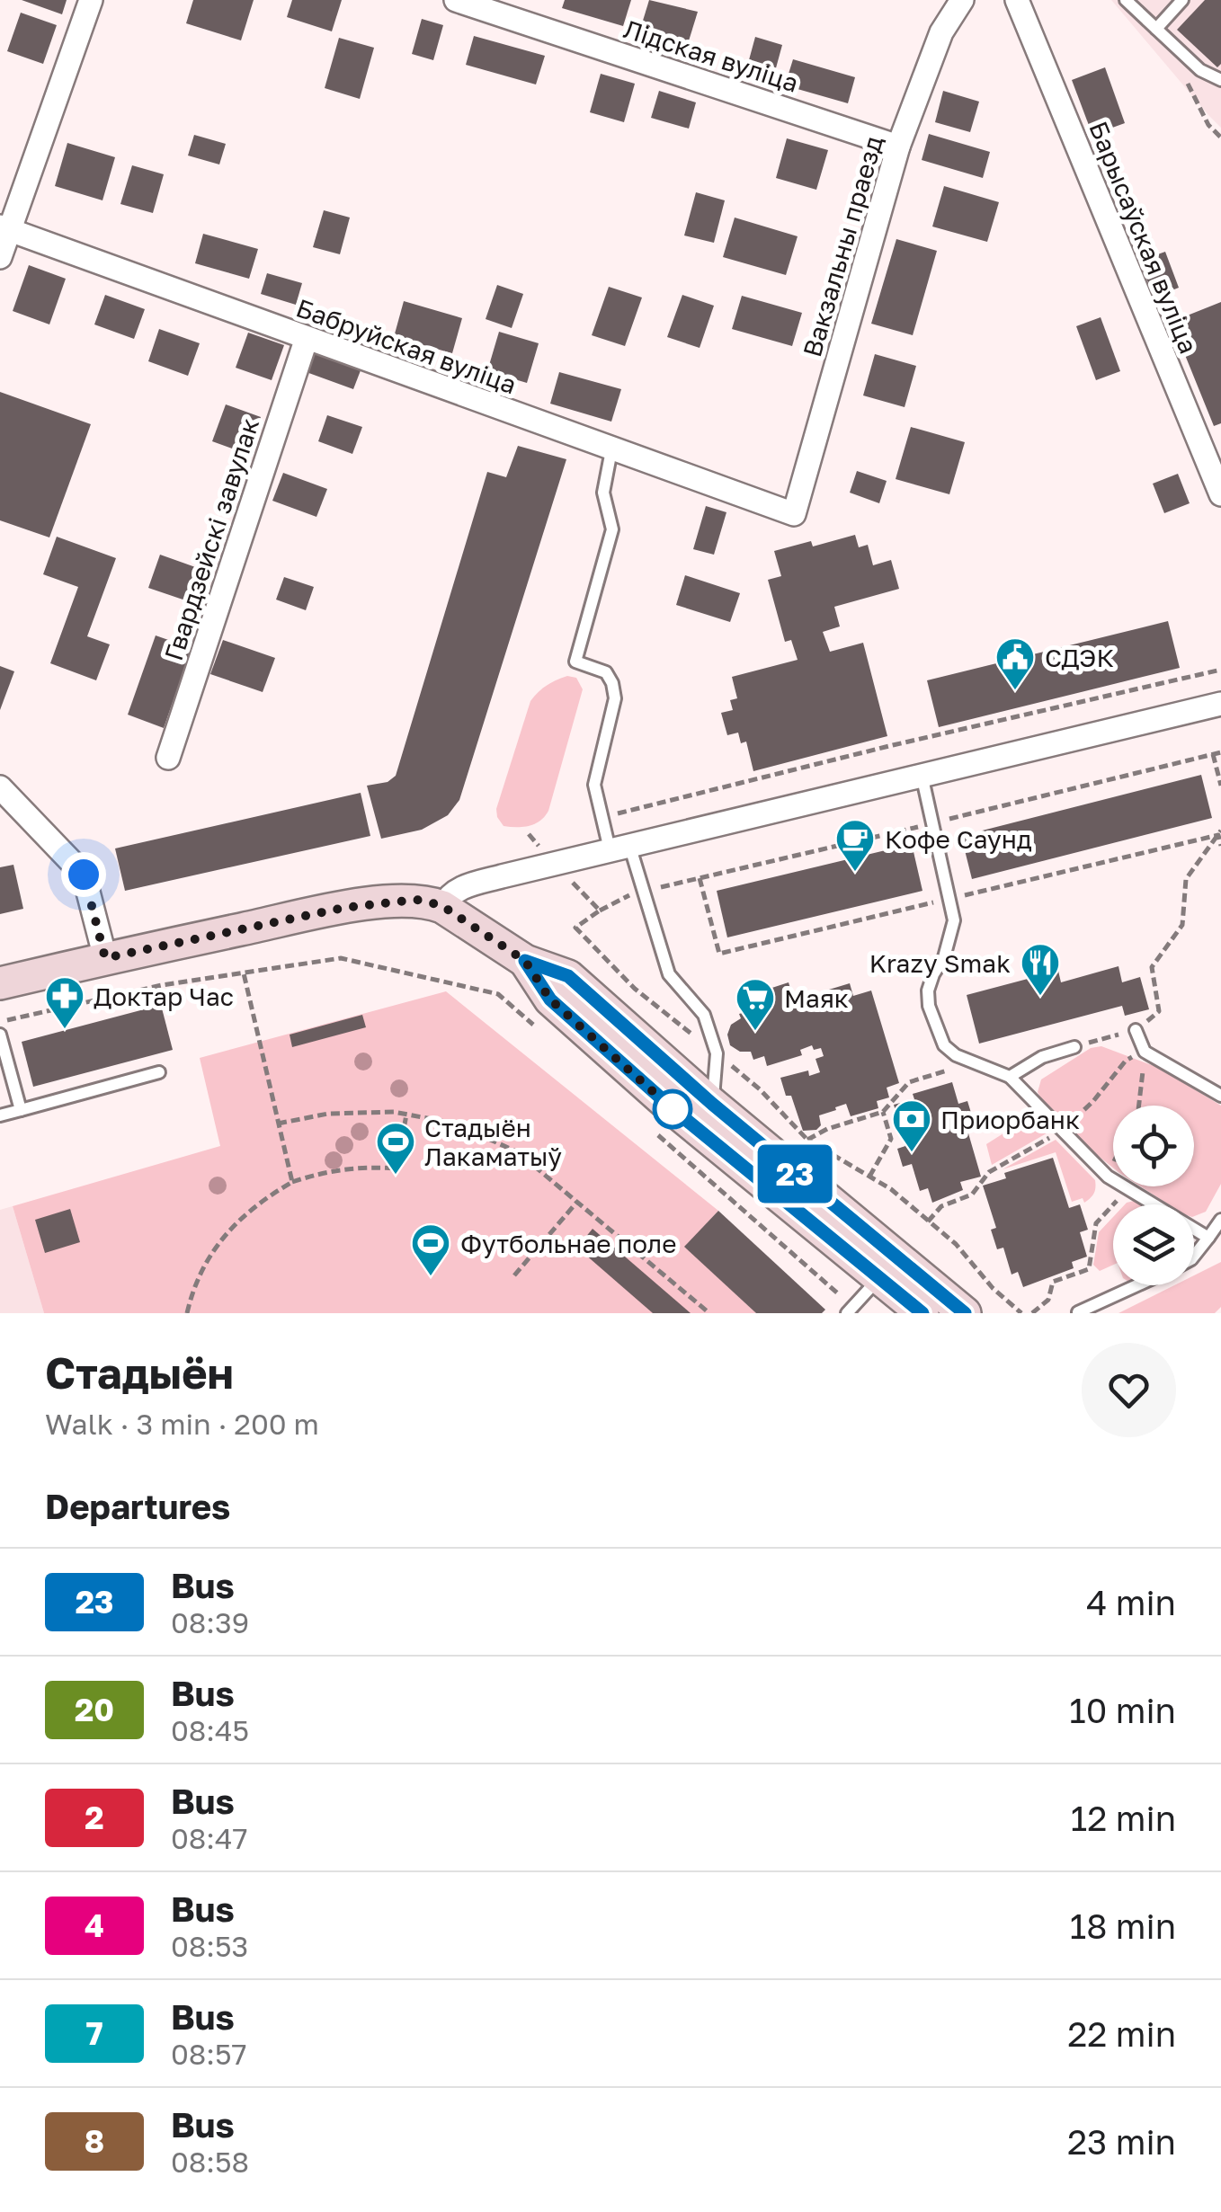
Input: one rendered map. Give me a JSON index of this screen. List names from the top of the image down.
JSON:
{
  "streets": {
    "street": [
      "Лідская вуліца",
      "Барысаўская вуліца",
      "Вакзальны праезд",
      "Бабруйская вуліца",
      "Гвардзейскі завулак"
    ]
  },
  "crossings": [
    ["Лідская вуліца", "Вакзальны праезд"],
    ["Вакзальны праезд", "Бабруйская вуліца"],
    ["Бабруйская вуліца", "Гвардзейскі завулак"]
  ],
  "places": {
    "public building": ["СДЭК"],
    "cafe": ["Кофе Саунд"],
    "restaurant": ["Krazy Smak"],
    "pharmacy": ["Доктар Час"],
    "supermarket": ["Маяк"],
    "bank": ["Приорбанк"],
    "sports": ["Стадыён Лакаматыў", "Футбольнае поле"]
  },
  "lines": ["bus line 23"],
  "page": {
    "on_map": "23",
    "heading": [
      ["Стадыён", "Walk · 3 min · 200 m"],
      "Departures"
    ],
    "list": [
      {
        "mark": "23",
        "name": "Bus",
        "note": "08:39",
        "value": "4 min"
      },
      {
        "mark": "20",
        "name": "Bus",
        "note": "08:45",
        "value": "10 min"
      },
      {
        "mark": "2",
        "name": "Bus",
        "note": "08:47",
        "value": "12 min"
      },
      {
        "mark": "4",
        "name": "Bus",
        "note": "08:53",
        "value": "18 min"
      },
      {
        "mark": "7",
        "name": "Bus",
        "note": "08:57",
        "value": "22 min"
      },
      {
        "mark": "8",
        "name": "Bus",
        "note": "08:58",
        "value": "23 min"
      }
    ]
  }
}
